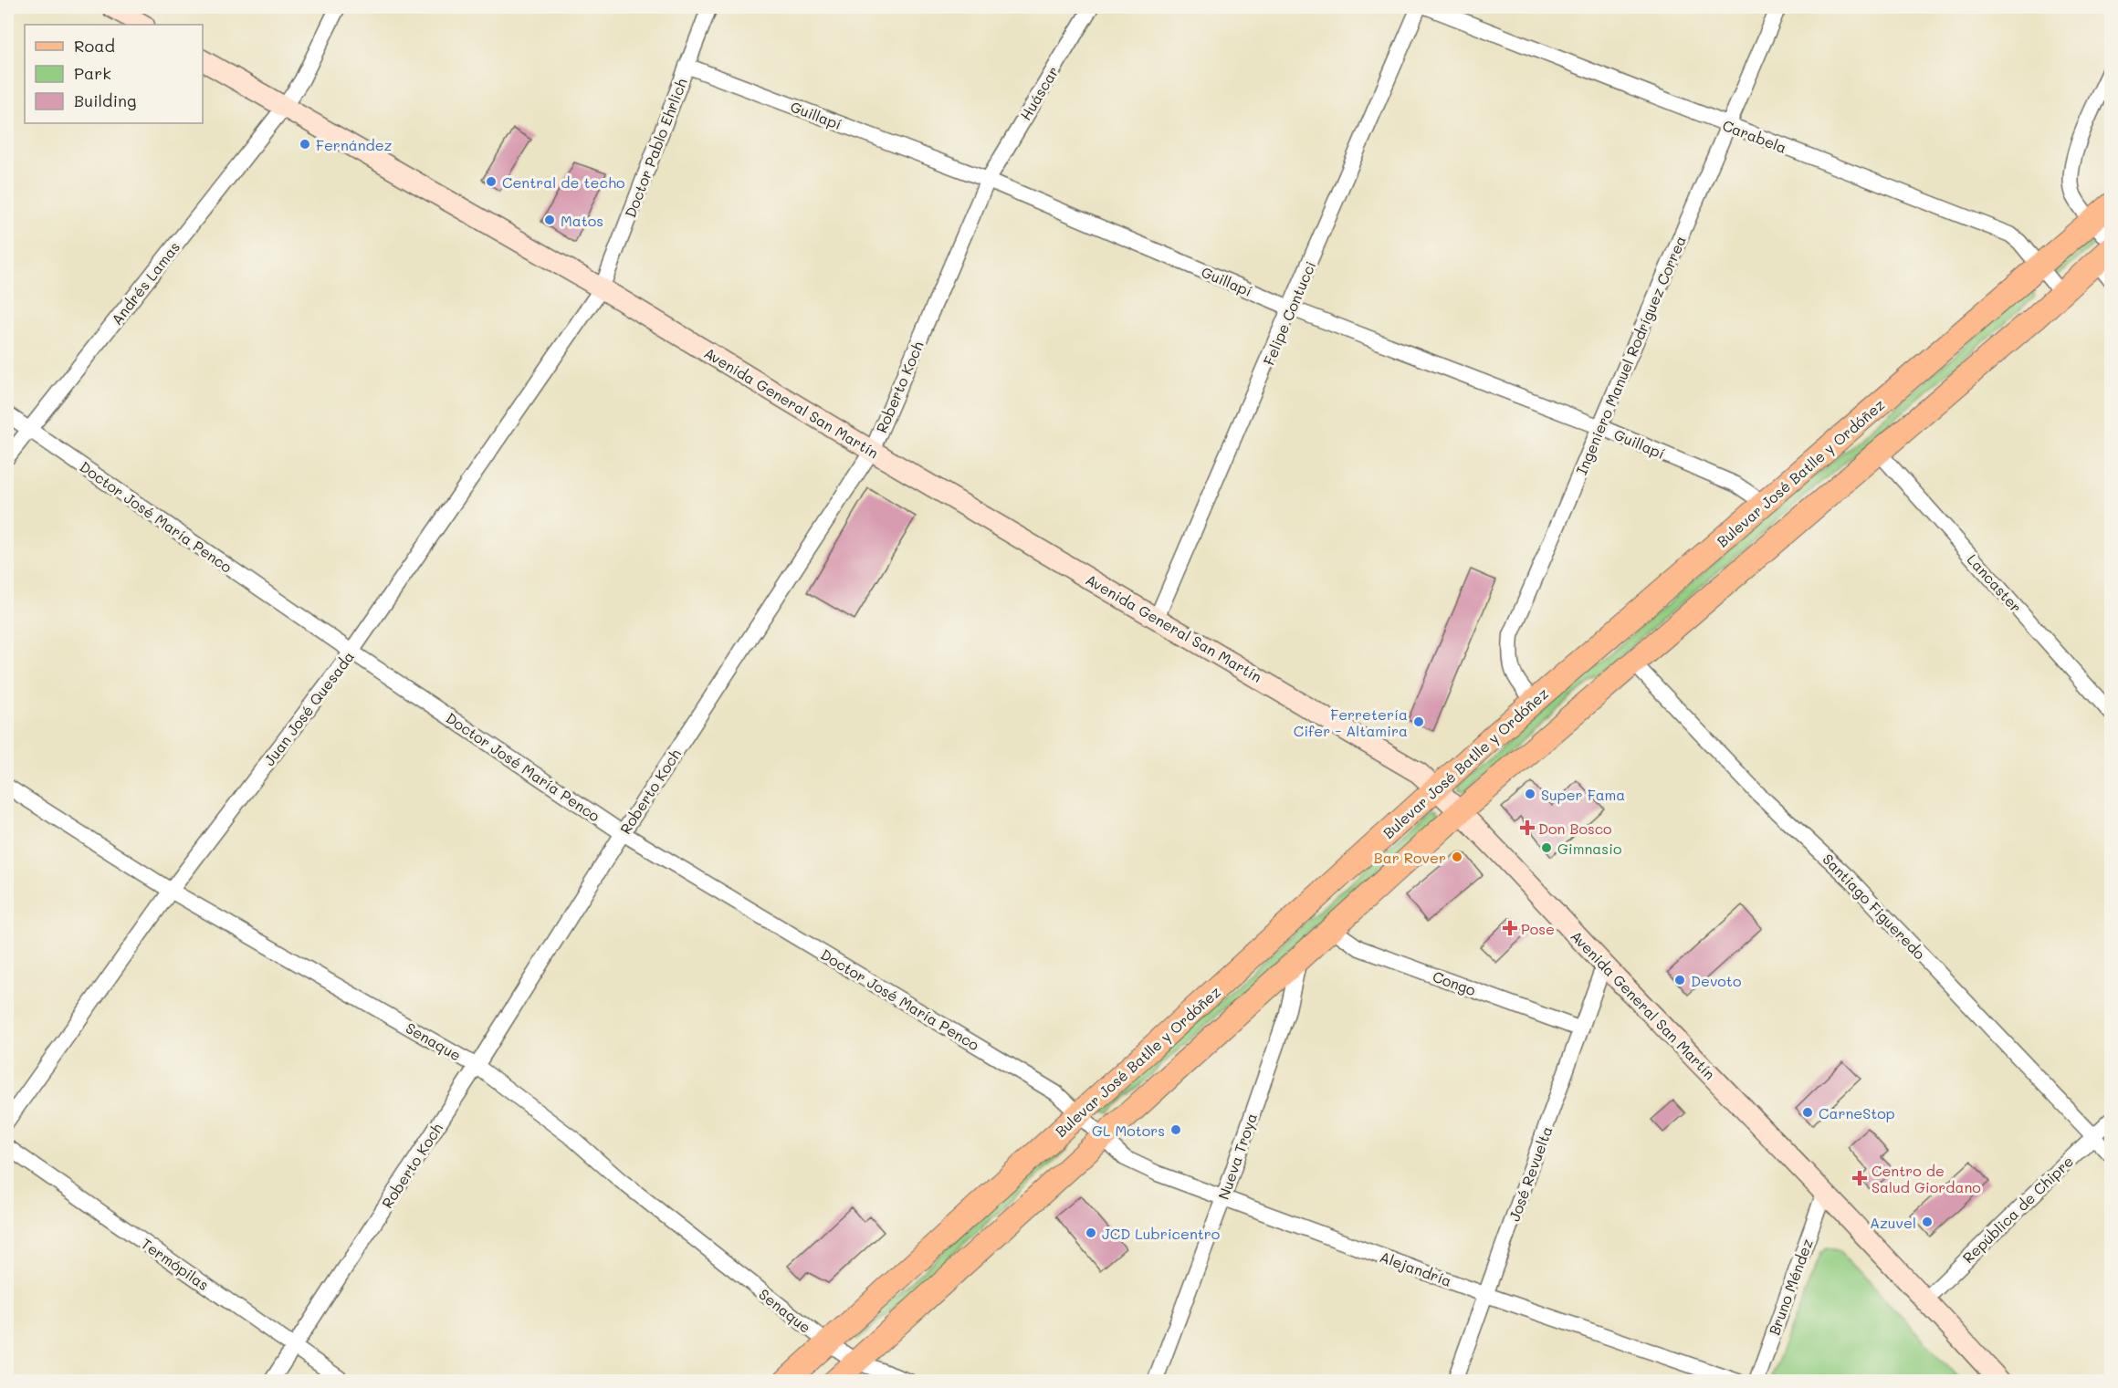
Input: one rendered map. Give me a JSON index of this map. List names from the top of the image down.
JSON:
{
  "streets": {
    "main road": ["Avenida General San Martín", "Bulevar José Batlle y Ordóñez"],
    "street": [
      "Huáscar",
      "Guillapí",
      "Carabela",
      "Doctor Pablo Ehrlich",
      "Andrés Lamas",
      "Felipe Contucci",
      "Ingeniero Manuel Rodríguez Correa",
      "Roberto Koch",
      "Doctor José María Penco",
      "Lancaster",
      "Juan José Quesada",
      "Santiago Figueredo",
      "Congo",
      "Senaque",
      "Nueva Troya",
      "José Revuelta",
      "República de Chipre",
      "Termópilas",
      "Alejandría",
      "Bruno Méndez"
    ]
  },
  "crossings": [
    ["Huáscar", "Guillapí"],
    ["Huáscar", "Roberto Koch"],
    ["Guillapí", "Doctor Pablo Ehrlich"],
    ["Guillapí", "Felipe Contucci"],
    ["Guillapí", "Ingeniero Manuel Rodríguez Correa"],
    ["Guillapí", "Roberto Koch"],
    ["Guillapí", "Bulevar José Batlle y Ordóñez"],
    ["Carabela", "Ingeniero Manuel Rodríguez Correa"],
    ["Carabela", "Bulevar José Batlle y Ordóñez"],
    ["Doctor Pablo Ehrlich", "Avenida General San Martín"],
    ["Doctor Pablo Ehrlich", "Juan José Quesada"],
    ["Andrés Lamas", "Avenida General San Martín"],
    ["Andrés Lamas", "Doctor José María Penco"],
    ["Felipe Contucci", "Avenida General San Martín"],
    ["Ingeniero Manuel Rodríguez Correa", "Bulevar José Batlle y Ordóñez"],
    ["Roberto Koch", "Avenida General San Martín"],
    ["Roberto Koch", "Doctor José María Penco"],
    ["Roberto Koch", "Senaque"],
    ["Roberto Koch", "Termópilas"],
    ["Avenida General San Martín", "Bulevar José Batlle y Ordóñez"],
    ["Avenida General San Martín", "Juan José Quesada"],
    ["Avenida General San Martín", "José Revuelta"],
    ["Avenida General San Martín", "República de Chipre"],
    ["Avenida General San Martín", "Bruno Méndez"],
    ["Bulevar José Batlle y Ordóñez", "Doctor José María Penco"],
    ["Bulevar José Batlle y Ordóñez", "Senaque"],
    ["Doctor José María Penco", "Juan José Quesada"],
    ["Doctor José María Penco", "Alejandría"],
    ["Juan José Quesada", "Senaque"],
    ["Santiago Figueredo", "República de Chipre"],
    ["Congo", "José Revuelta"],
    ["Nueva Troya", "Alejandría"],
    ["José Revuelta", "Alejandría"]
  ],
  "places": {
    "other": [
      "Fernández",
      "Central de techo",
      "Matos",
      "Ferretería Cifer - Altamira",
      "Super Fama",
      "Gimnasio",
      "Bar Rover",
      "Devoto",
      "CarneStop",
      "GL Motors",
      "Azuvel",
      "JCD Lubricentro"
    ],
    "health": ["Don Bosco", "Pose", "Centro de Salud Giordano"]
  },
  "legend": ["Road", "Park", "Building"]
}
